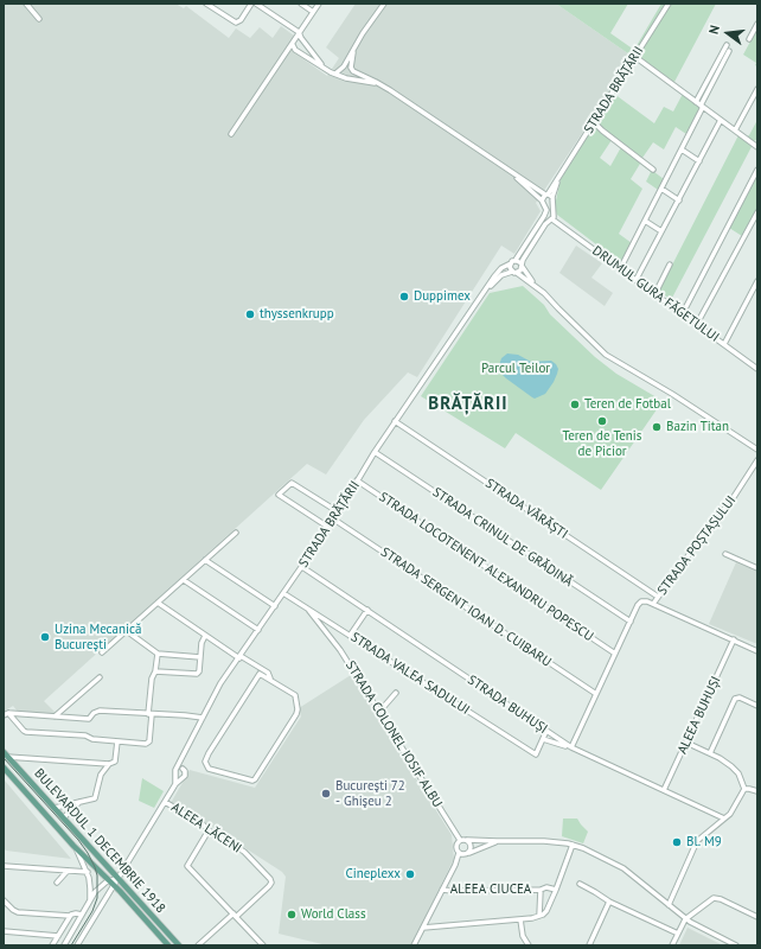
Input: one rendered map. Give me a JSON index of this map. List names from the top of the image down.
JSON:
{
  "streets": {
    "main road": ["BULEVARDUL 1 DECEMBRIE 1918"],
    "street": [
      "STRADA BRĂȚĂRII",
      "DRUMUL GURA FĂGETULUI",
      "STRADA VĂRĂȘTI",
      "STRADA CRINUL DE GRĂDINĂ",
      "STRADA POȘTAȘULUI",
      "STRADA LOCOTENENT ALEXANDRU POPESCU",
      "STRADA SERGENT IOAN D. CUIBARU",
      "STRADA VALEA SADULUI",
      "STRADA BUHUȘI",
      "ALEEA BUHUȘI",
      "STRADA COLONEL IOSIF ALBU",
      "ALEEA LĂCENI",
      "ALEEA CIUCEA"
    ]
  },
  "crossings": [
    ["STRADA BRĂȚĂRII", "DRUMUL GURA FĂGETULUI"],
    ["STRADA BRĂȚĂRII", "STRADA VĂRĂȘTI"],
    ["STRADA BRĂȚĂRII", "STRADA CRINUL DE GRĂDINĂ"],
    ["STRADA BRĂȚĂRII", "STRADA LOCOTENENT ALEXANDRU POPESCU"],
    ["STRADA BRĂȚĂRII", "STRADA SERGENT IOAN D. CUIBARU"],
    ["STRADA BRĂȚĂRII", "STRADA VALEA SADULUI"],
    ["STRADA BRĂȚĂRII", "STRADA BUHUȘI"],
    ["STRADA VĂRĂȘTI", "STRADA POȘTAȘULUI"],
    ["STRADA CRINUL DE GRĂDINĂ", "STRADA POȘTAȘULUI"],
    ["STRADA POȘTAȘULUI", "STRADA LOCOTENENT ALEXANDRU POPESCU"],
    ["STRADA POȘTAȘULUI", "STRADA SERGENT IOAN D. CUIBARU"],
    ["STRADA POȘTAȘULUI", "STRADA BUHUȘI"],
    ["STRADA VALEA SADULUI", "STRADA COLONEL IOSIF ALBU"],
    ["STRADA BUHUȘI", "ALEEA BUHUȘI"]
  ],
  "districts": ["BRĂȚĂRII"],
  "parks": ["Parcul Teilor"],
  "places": [
    "Duppimex",
    "thyssenkrupp",
    "Teren de Fotbal",
    "Teren de Tenis de Picior",
    "Bazin Titan",
    "Uzina Mecanică București",
    "Bucureşti 72 - Ghişeu 2",
    "Bl. M9",
    "Cineplexx",
    "World Class"
  ],
  "north": "left"
}
